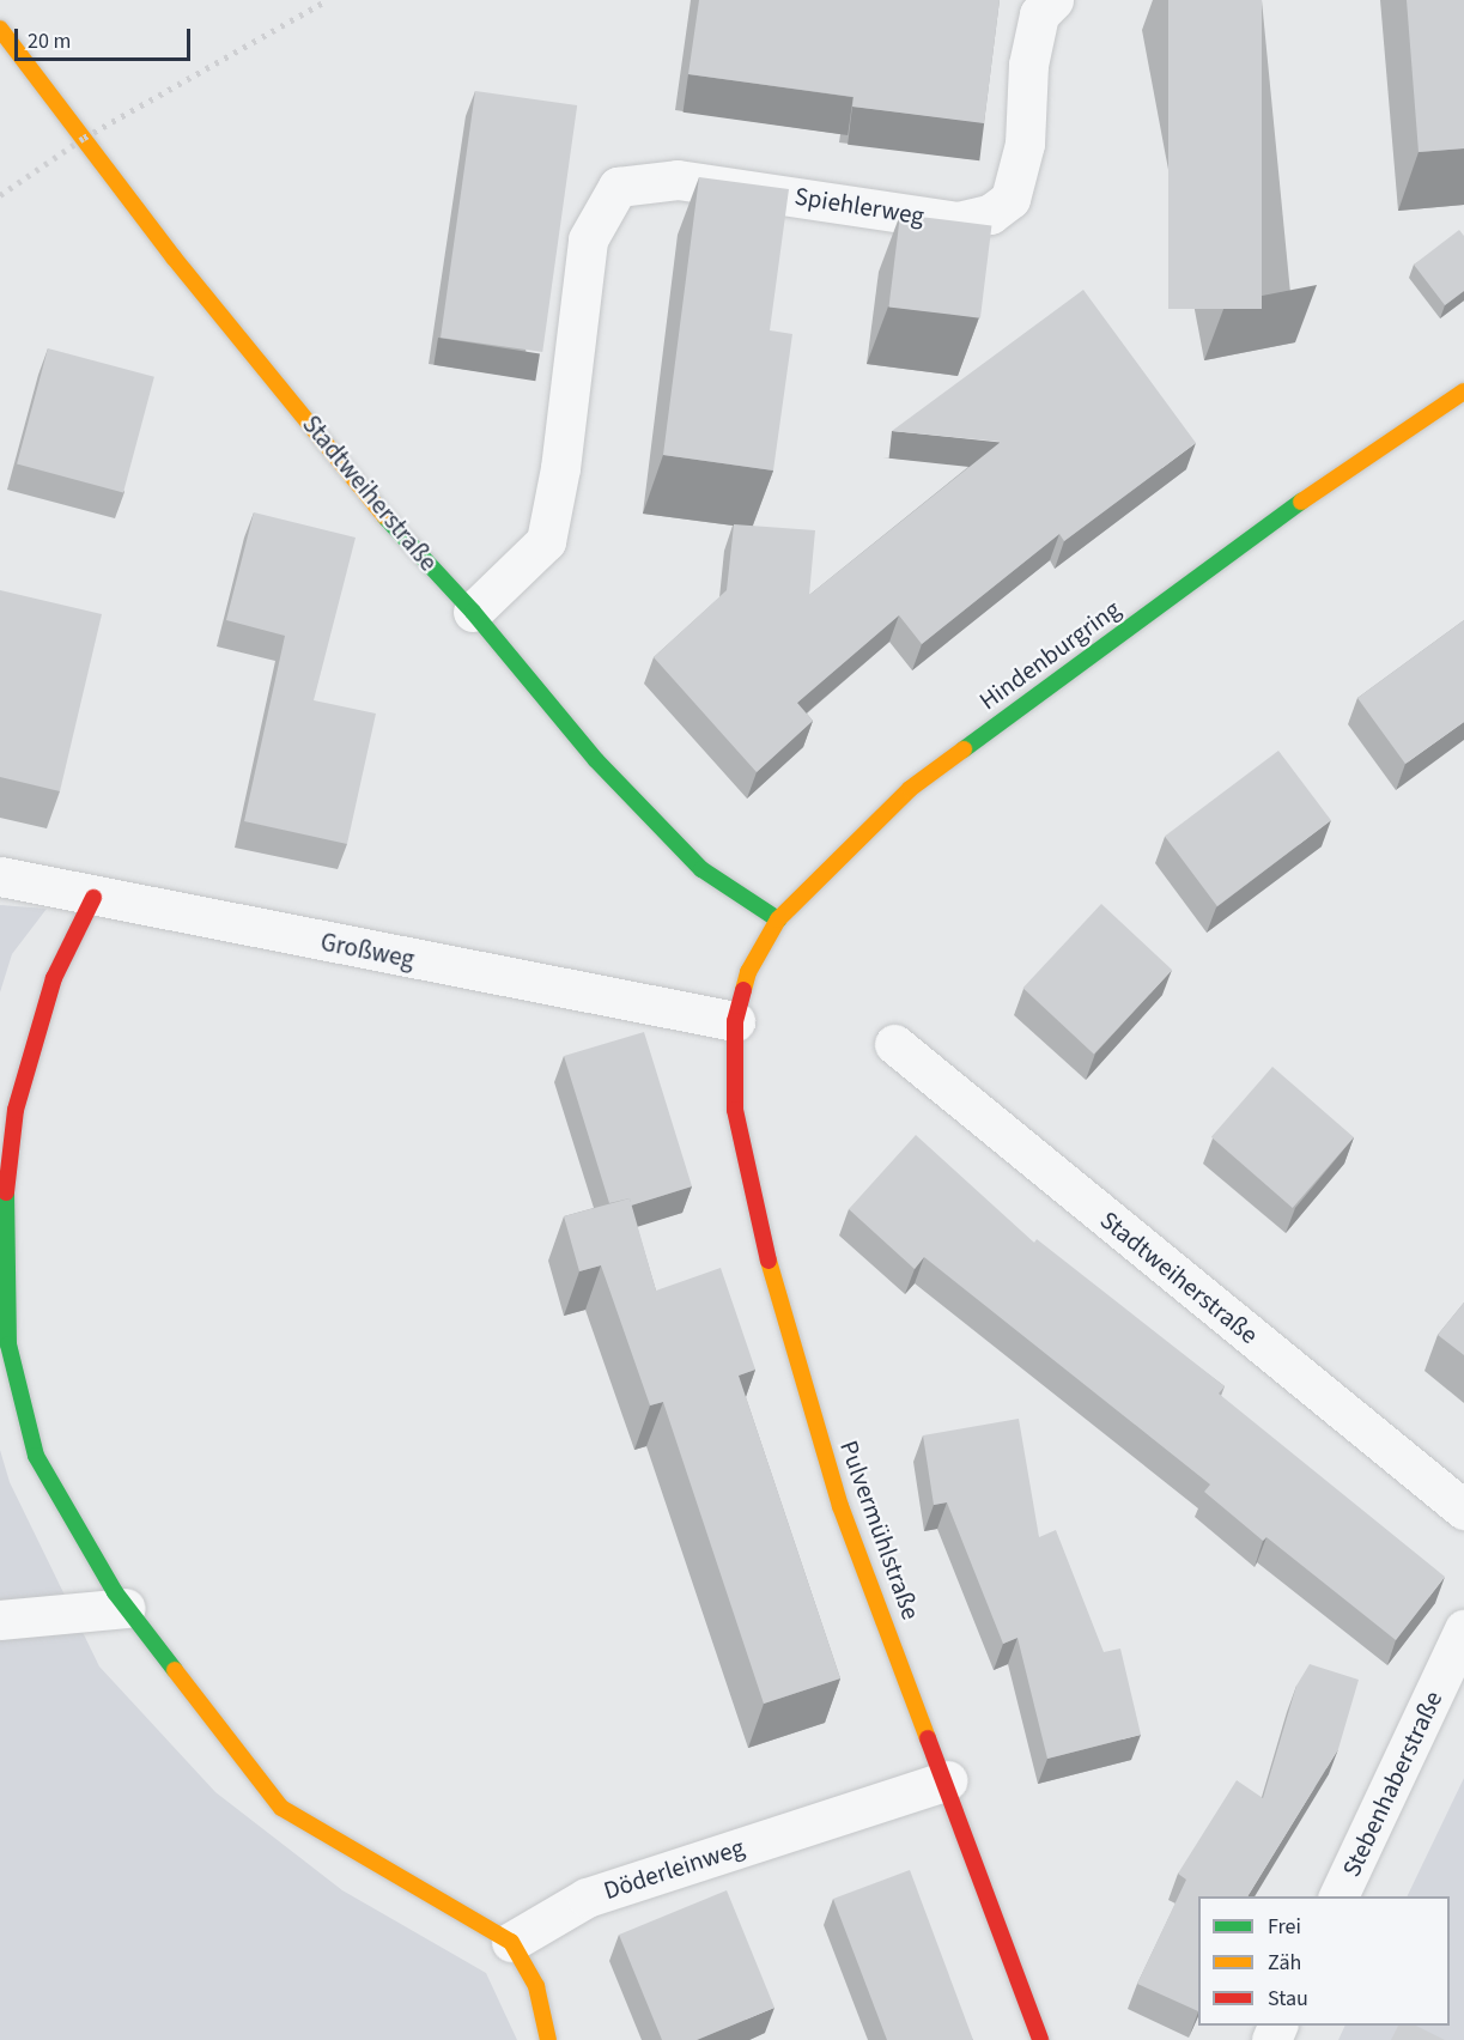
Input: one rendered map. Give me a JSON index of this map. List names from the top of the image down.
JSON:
{
  "streets": {
    "street": [
      "Spiehlerweg",
      "Stadtweiherstraße",
      "Hindenburgring",
      "Großweg",
      "Pulvermühlstraße",
      "Stebenhaberstraße",
      "Döderleinweg"
    ]
  },
  "crossings": [
    ["Spiehlerweg", "Stadtweiherstraße"],
    ["Stadtweiherstraße", "Hindenburgring"],
    ["Hindenburgring", "Großweg"],
    ["Hindenburgring", "Pulvermühlstraße"],
    ["Großweg", "Pulvermühlstraße"],
    ["Pulvermühlstraße", "Döderleinweg"]
  ],
  "legend": ["Frei", "Zäh", "Stau"],
  "scale_bar": "20 m"
}
